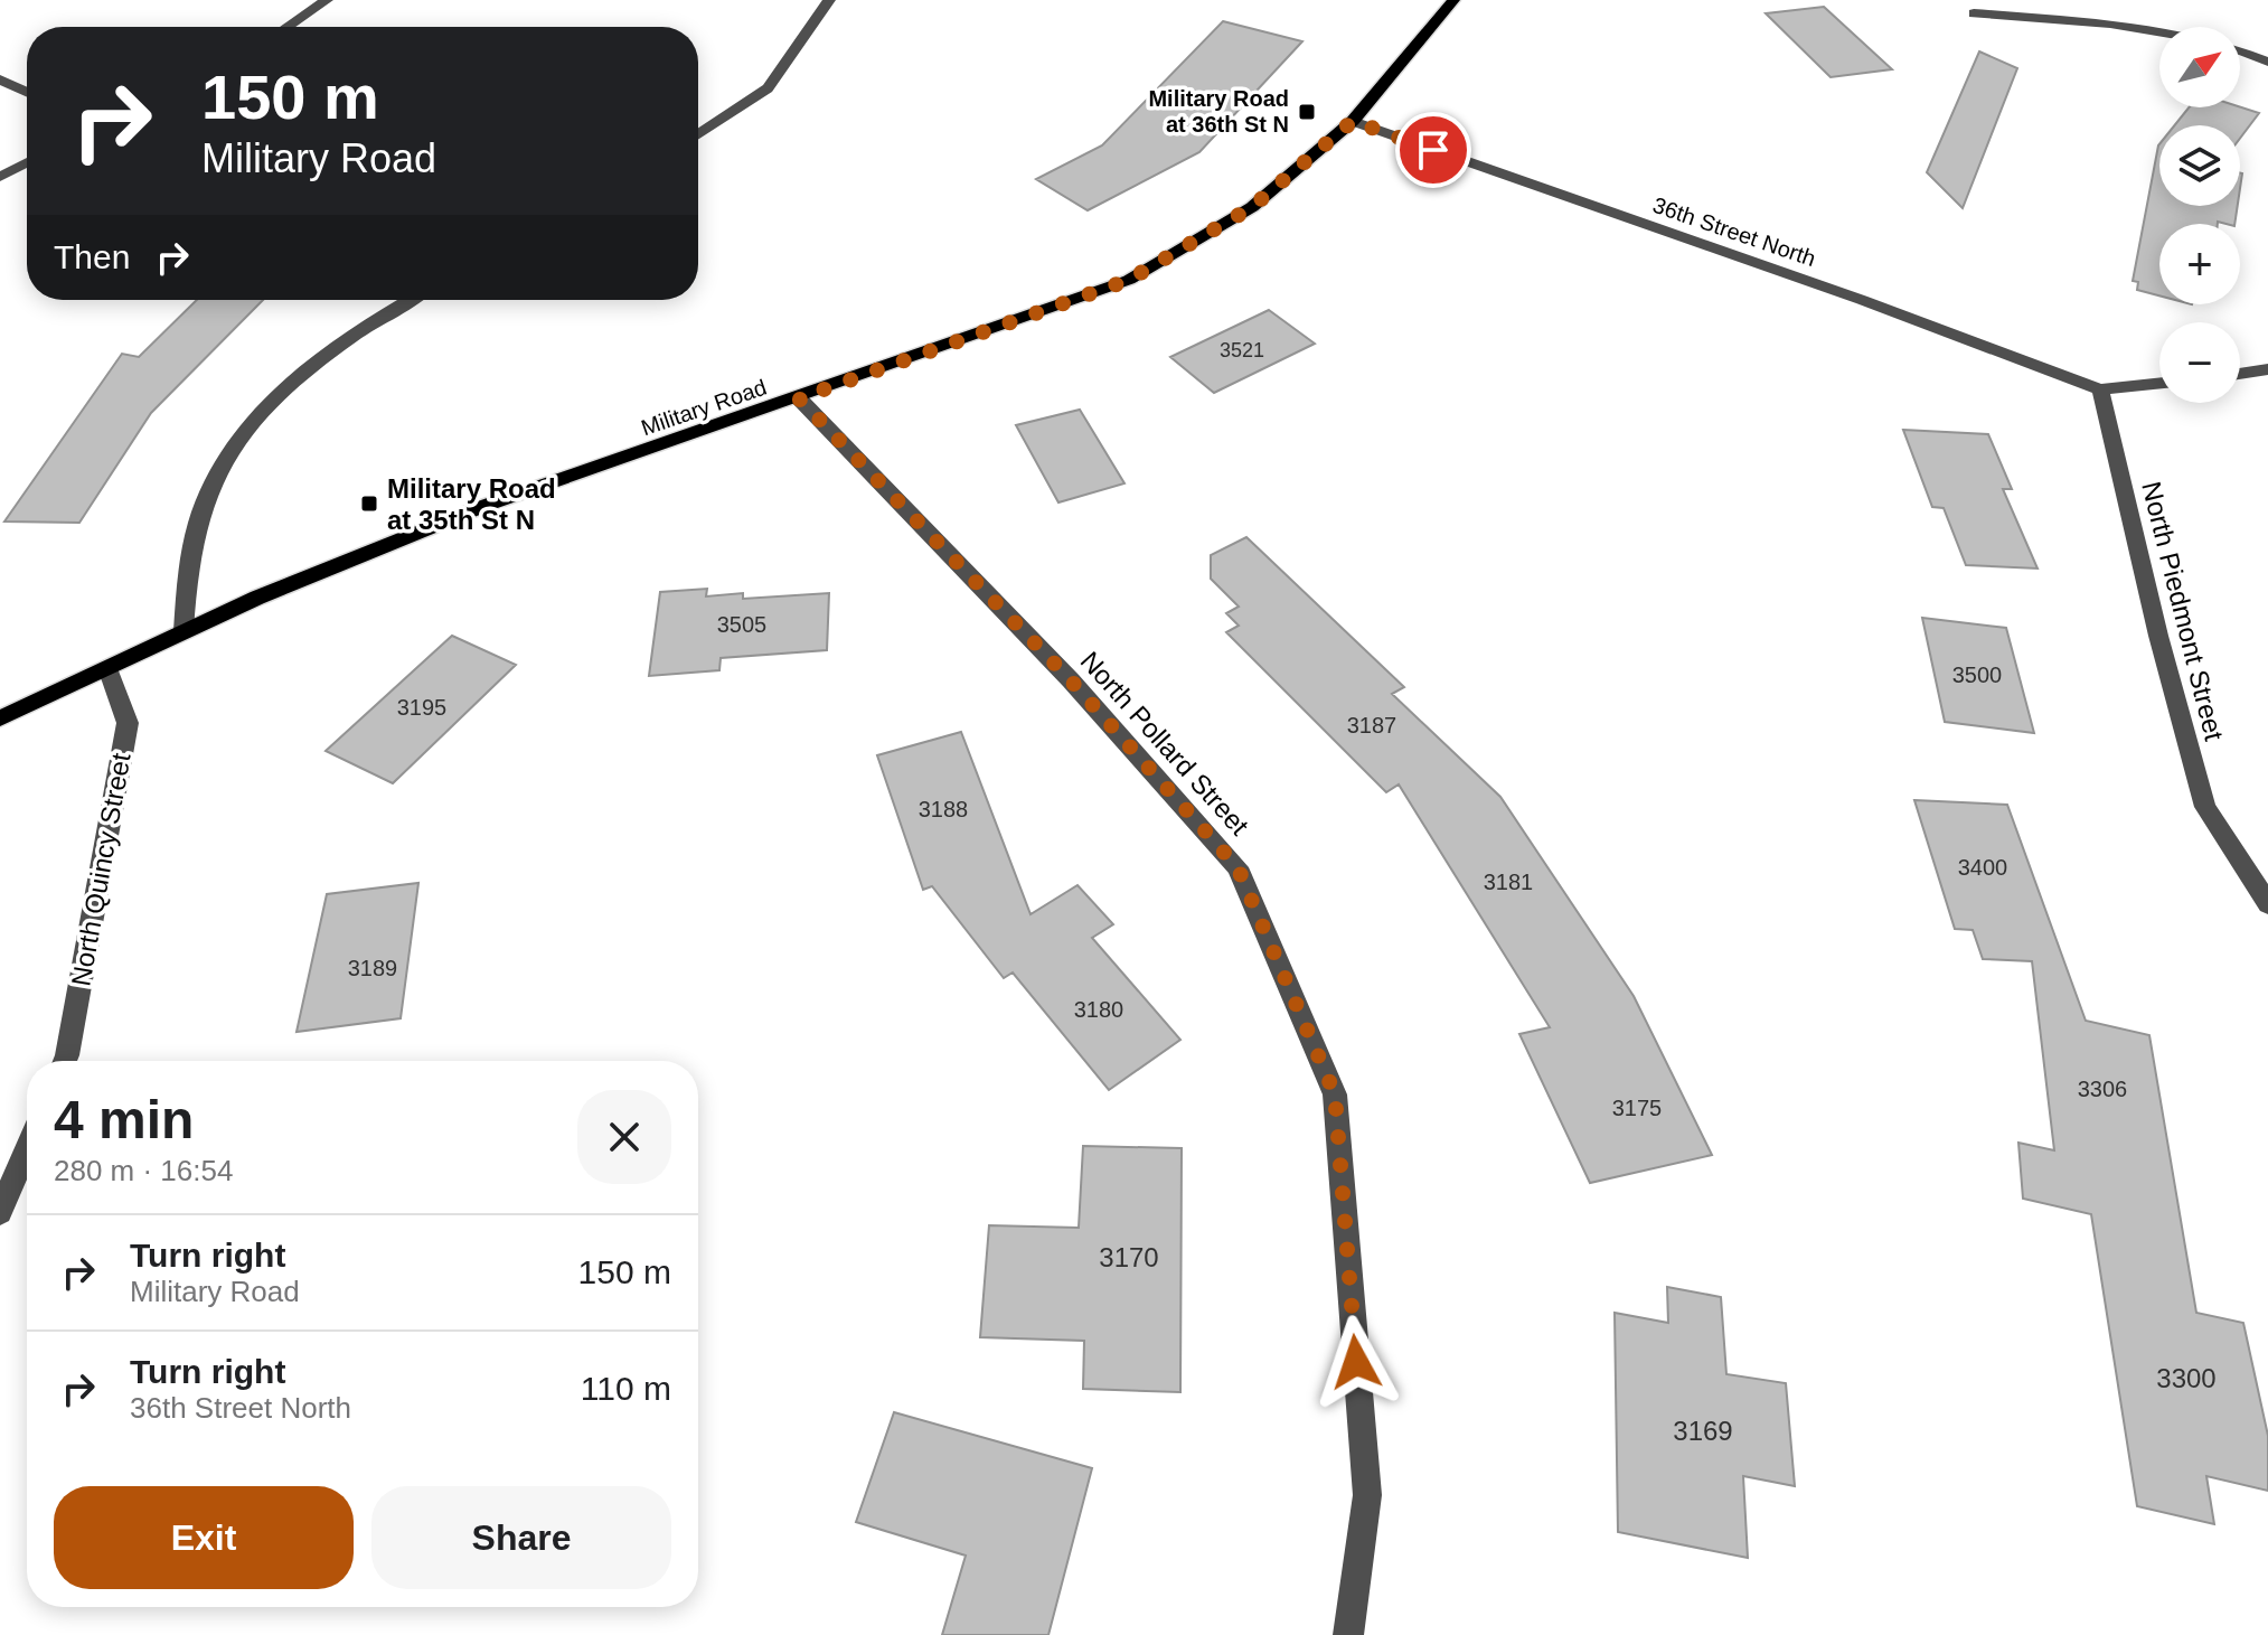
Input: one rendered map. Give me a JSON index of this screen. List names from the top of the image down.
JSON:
{
  "streets": {
    "main road": ["Military Road"],
    "street": [
      "36th Street North",
      "North Piedmont Street",
      "North Pollard Street",
      "North Quincy Street"
    ]
  },
  "crossings": [
    ["36th Street North", "Military Road"],
    ["36th Street North", "North Piedmont Street"],
    ["Military Road", "North Pollard Street"],
    ["Military Road", "North Quincy Street"]
  ],
  "places": {
    "transit": ["Military Road at 36th St N", "Military Road at 35th St N"]
  },
  "house_numbers": [
    "3521",
    "3505",
    "3500",
    "3195",
    "3187",
    "3188",
    "3400",
    "3181",
    "3189",
    "3180",
    "3306",
    "3175",
    "3170",
    "3300",
    "3169"
  ],
  "north": "top right",
  "page": {
    "map_buttons": ["+", "−"],
    "turn": ["150 m", "Military Road"],
    "then": "Then",
    "heading": ["4 min", "280 m · 16:54"],
    "list": [
      {
        "name": "Turn right",
        "note": "Military Road",
        "value": "150 m"
      },
      {
        "name": "Turn right",
        "note": "36th Street North",
        "value": "110 m"
      }
    ],
    "buttons": ["Exit", "Share"]
  }
}
